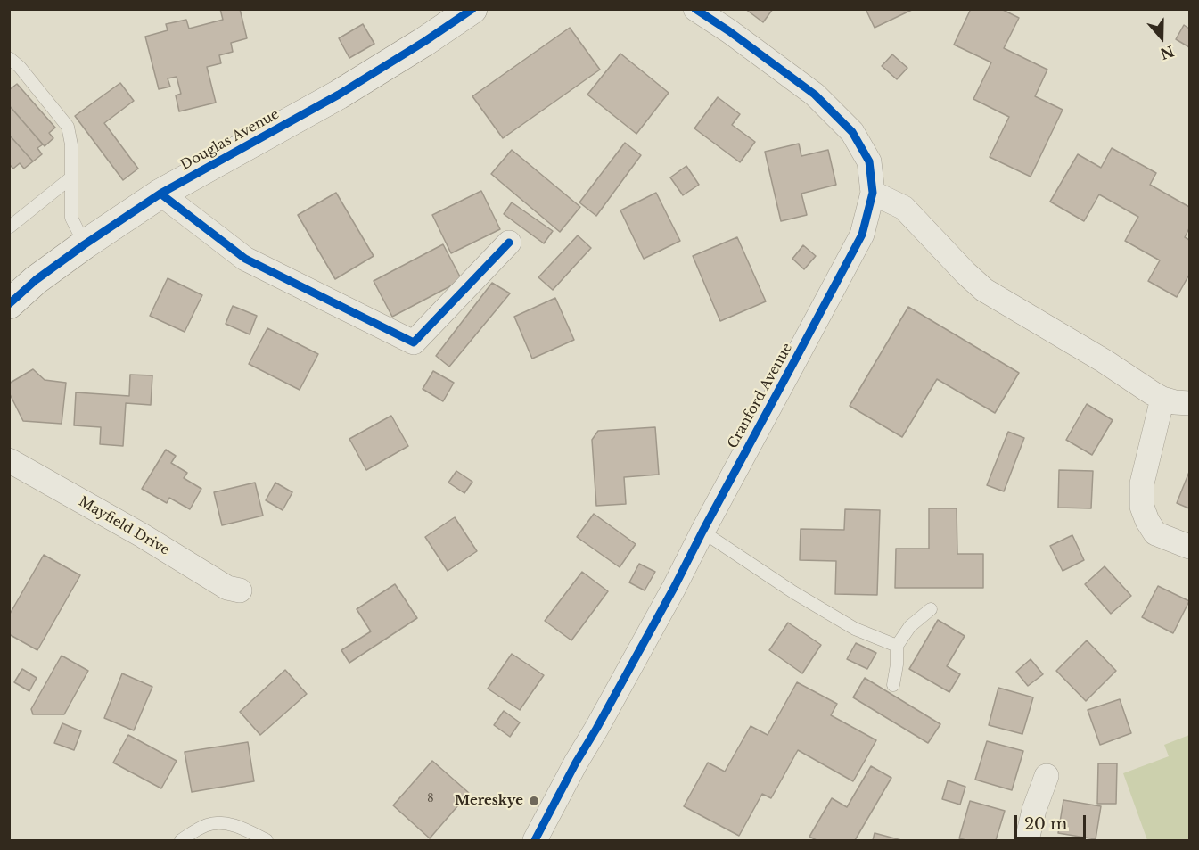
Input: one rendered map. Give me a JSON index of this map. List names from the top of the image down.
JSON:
{
  "streets": {
    "street": ["Douglas Avenue", "Cranford Avenue", "Mayfield Drive"]
  },
  "places": ["Mereskye"],
  "house_numbers": ["8"],
  "scale_bar": "20 m",
  "north": "bottom"
}
